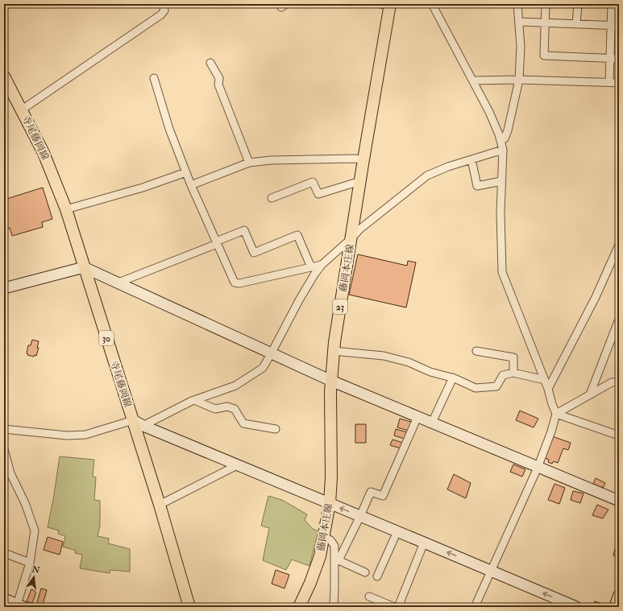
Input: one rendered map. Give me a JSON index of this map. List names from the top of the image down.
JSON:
{
  "streets": {
    "main road": [
      "寺尾藤岡線",
      "藤岡本庄線",
      "23",
      "30"
    ]
  },
  "north": "top"
}
